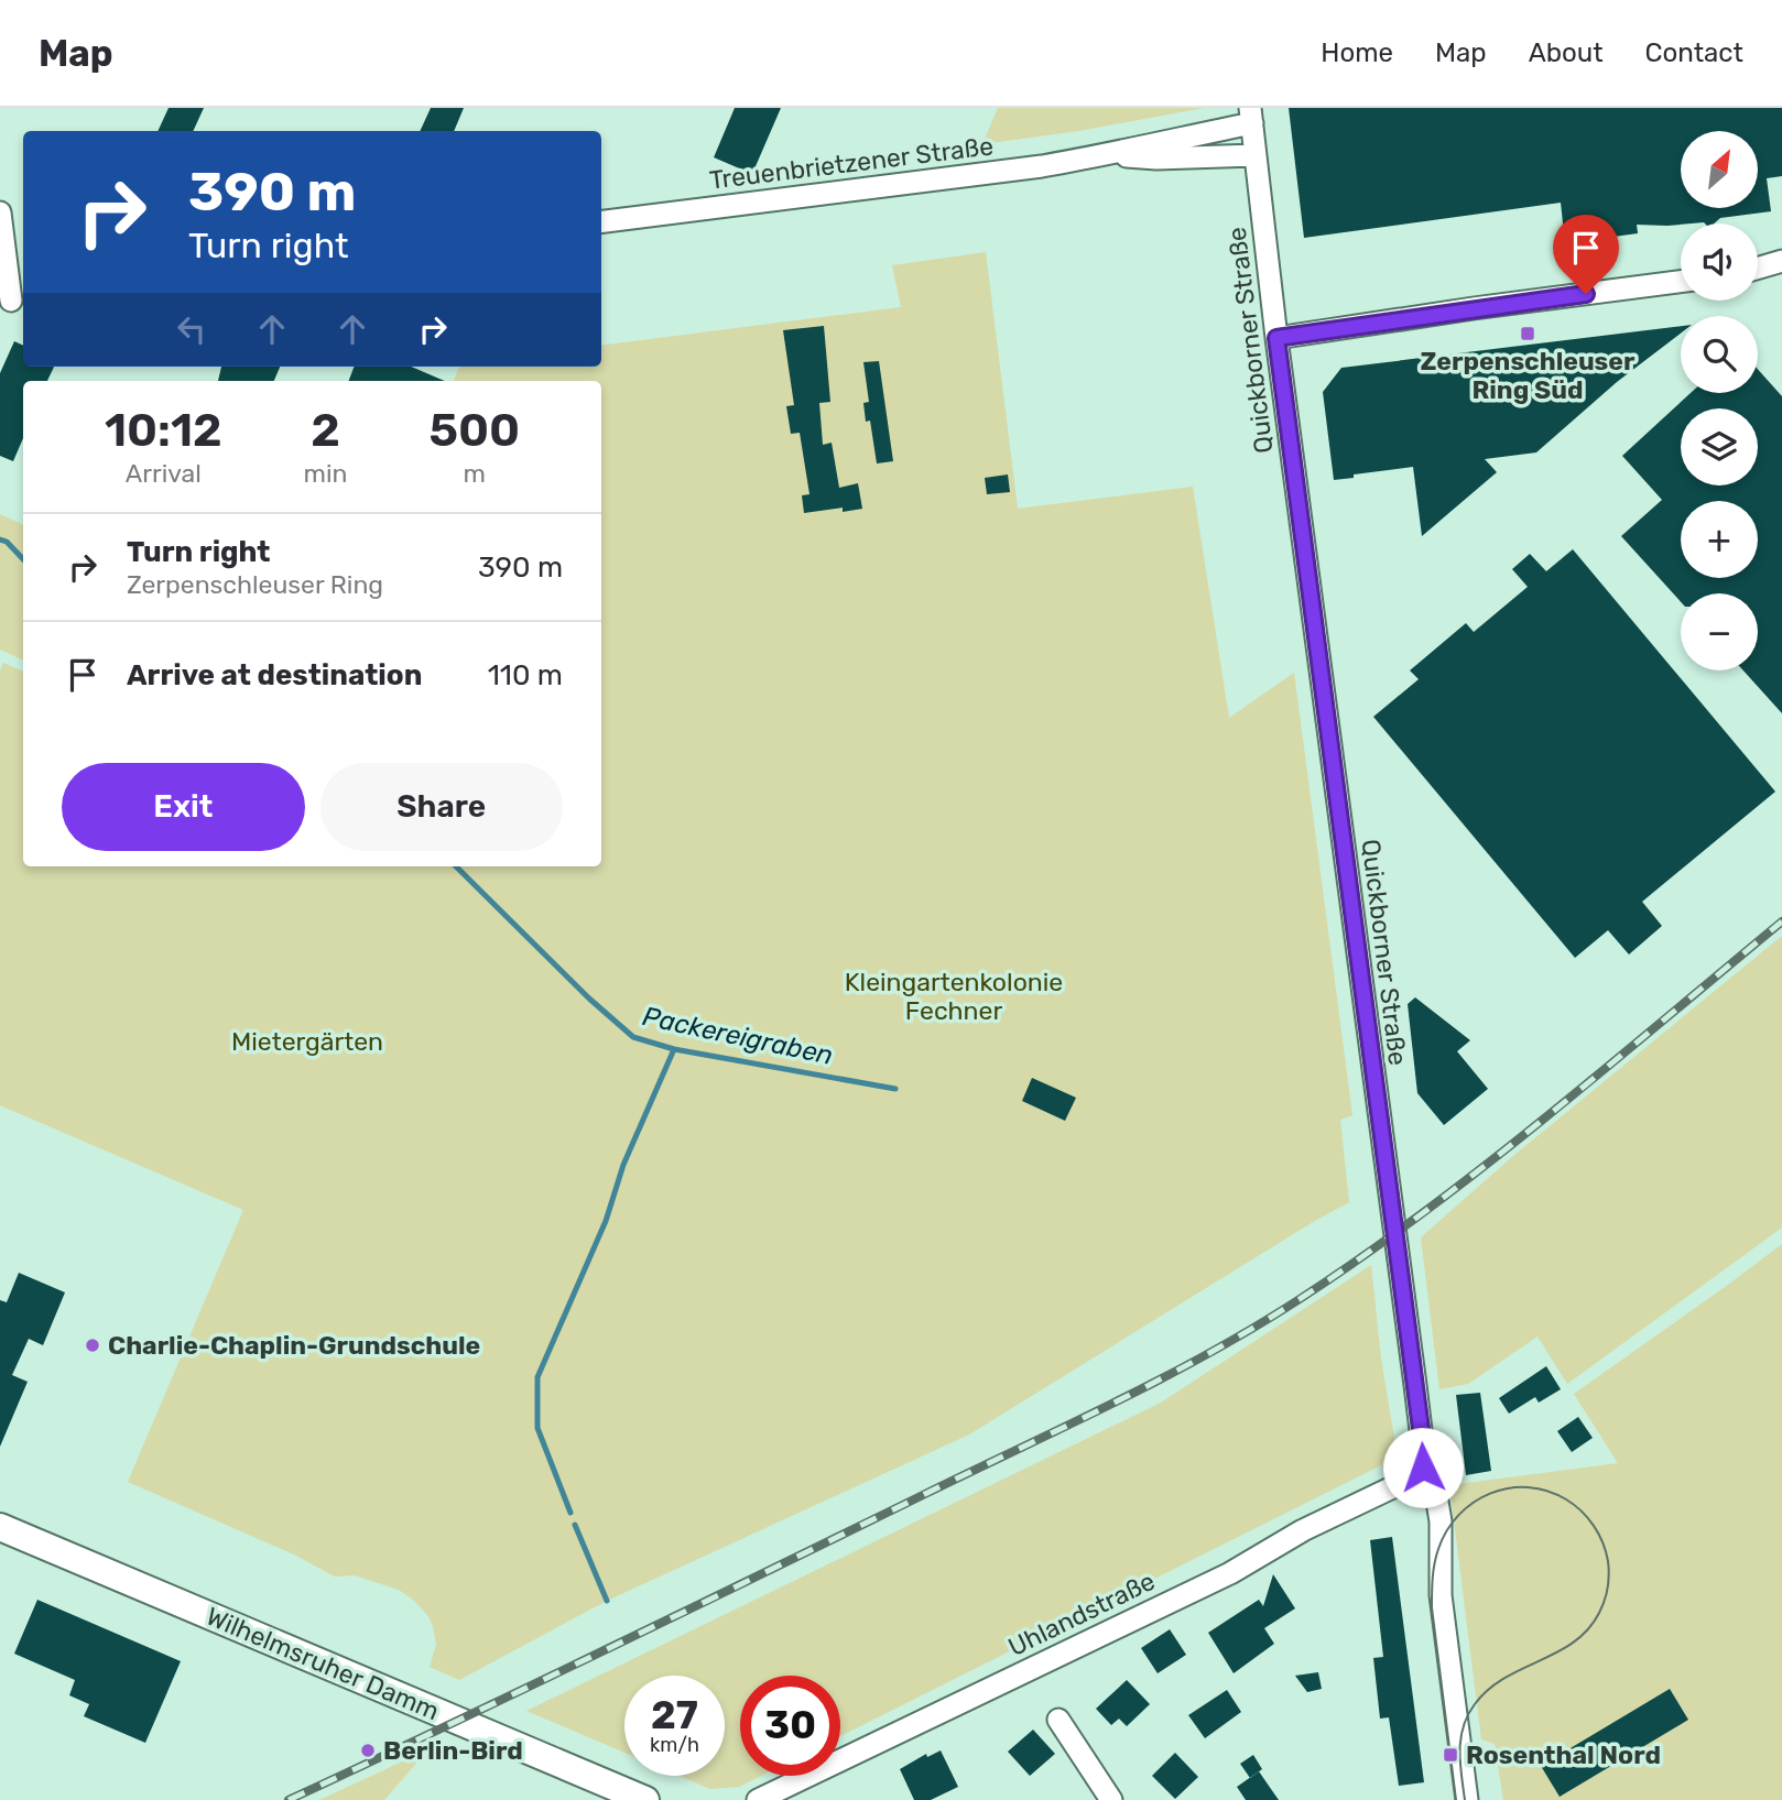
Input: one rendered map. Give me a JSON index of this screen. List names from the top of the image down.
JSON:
{
  "streets": {
    "main road": ["Wilhelmsruher Damm"],
    "street": ["Treuenbrietzener Straße", "Quickborner Straße", "Uhlandstraße"]
  },
  "crossings": [
    ["Treuenbrietzener Straße", "Quickborner Straße"],
    ["Quickborner Straße", "Uhlandstraße"]
  ],
  "water": ["Packereigraben"],
  "parks": ["Kleingartenkolonie Fechner", "Mietergärten"],
  "places": {
    "transit": ["Zerpenschleuser Ring Süd", "Rosenthal Nord"],
    "other": ["Charlie-Chaplin-Grundschule", "Berlin-Bird"]
  },
  "north": "top right",
  "page": {
    "header": "Map",
    "nav": [
      "Home",
      "Map",
      "About",
      "Contact"
    ],
    "map_buttons": ["+", "−"],
    "turn": ["390 m", "Turn right"],
    "eta": [
      "10:12",
      "Arrival",
      "2",
      "min",
      "500",
      "m"
    ],
    "list": [
      {
        "name": "Turn right",
        "note": "Zerpenschleuser Ring",
        "value": "390 m"
      },
      {
        "name": "Arrive at destination",
        "value": "110 m"
      }
    ],
    "buttons": ["Exit", "Share"],
    "speed": "27 km/h",
    "limit": "30"
  }
}
